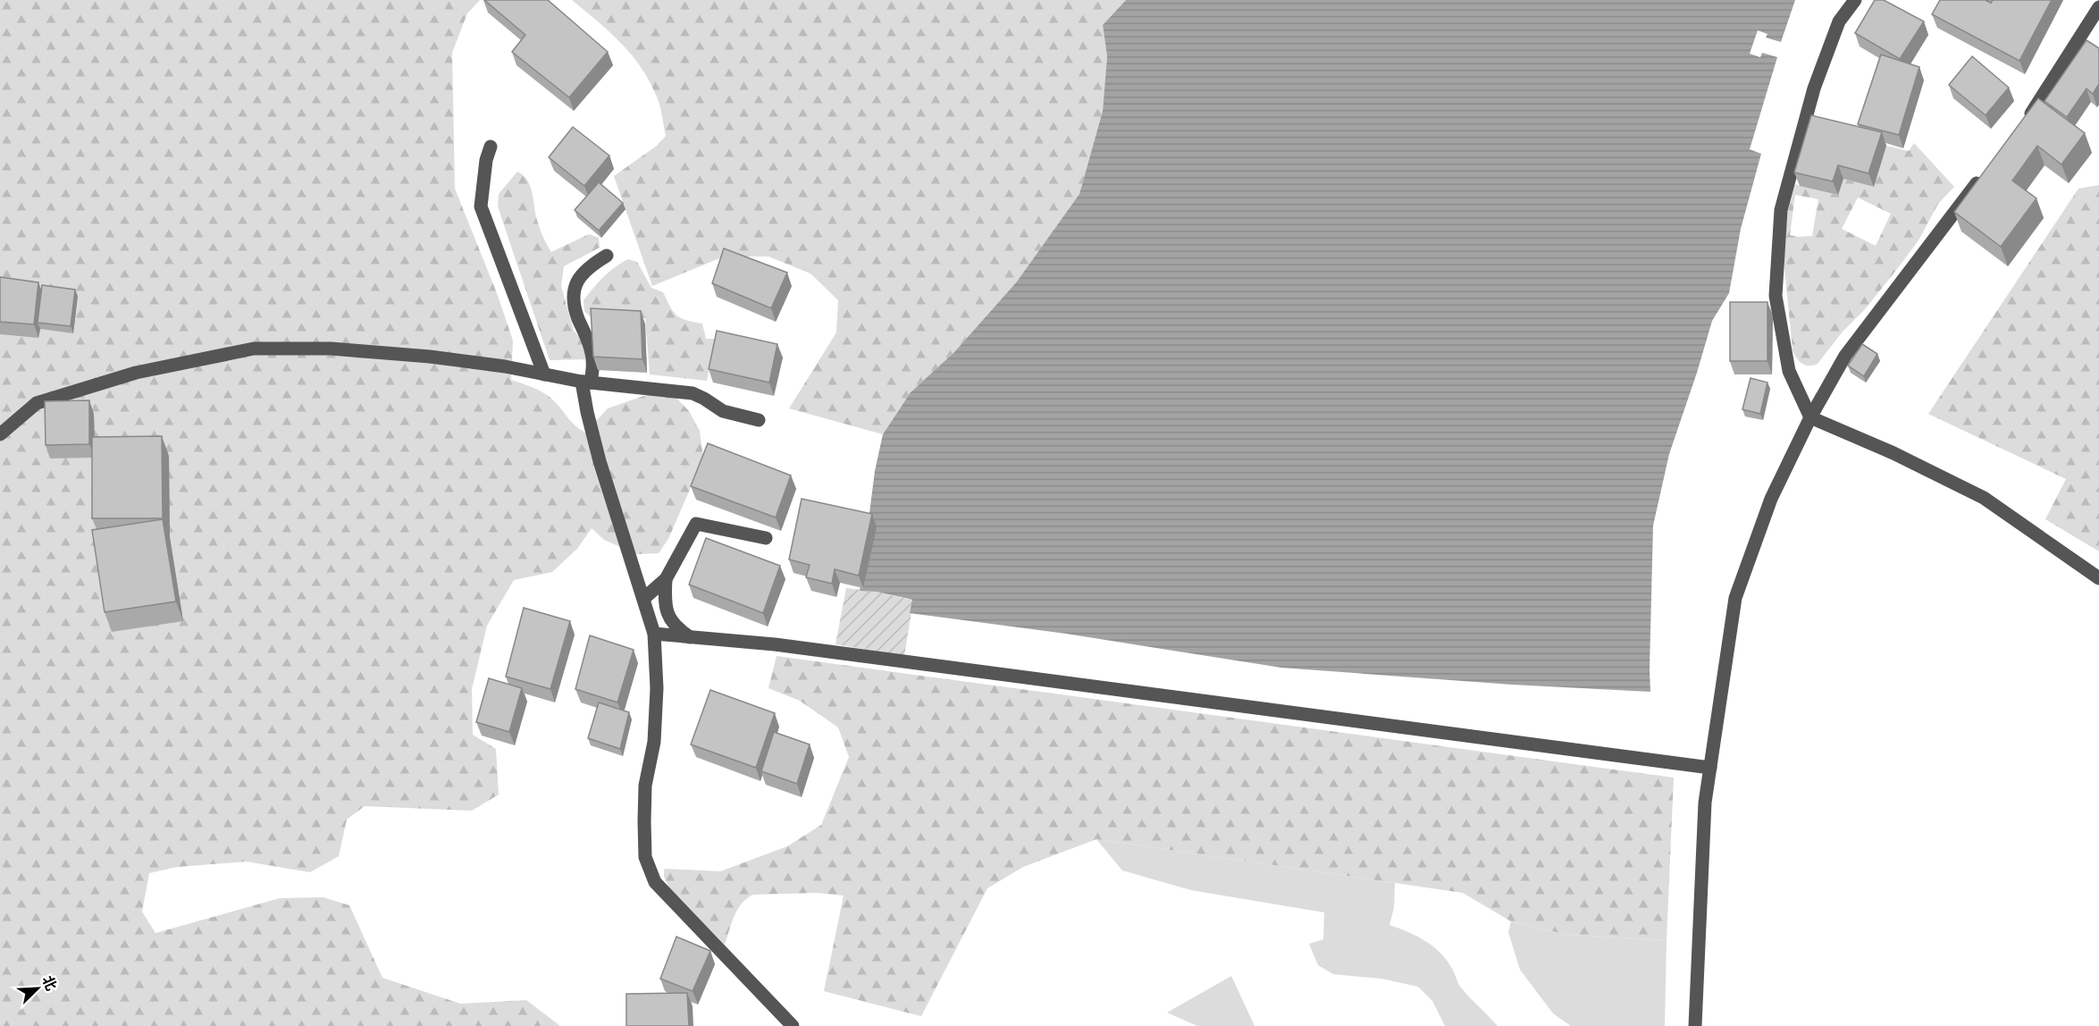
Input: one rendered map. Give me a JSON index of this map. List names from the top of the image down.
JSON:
{
  "north": "top right"
}
